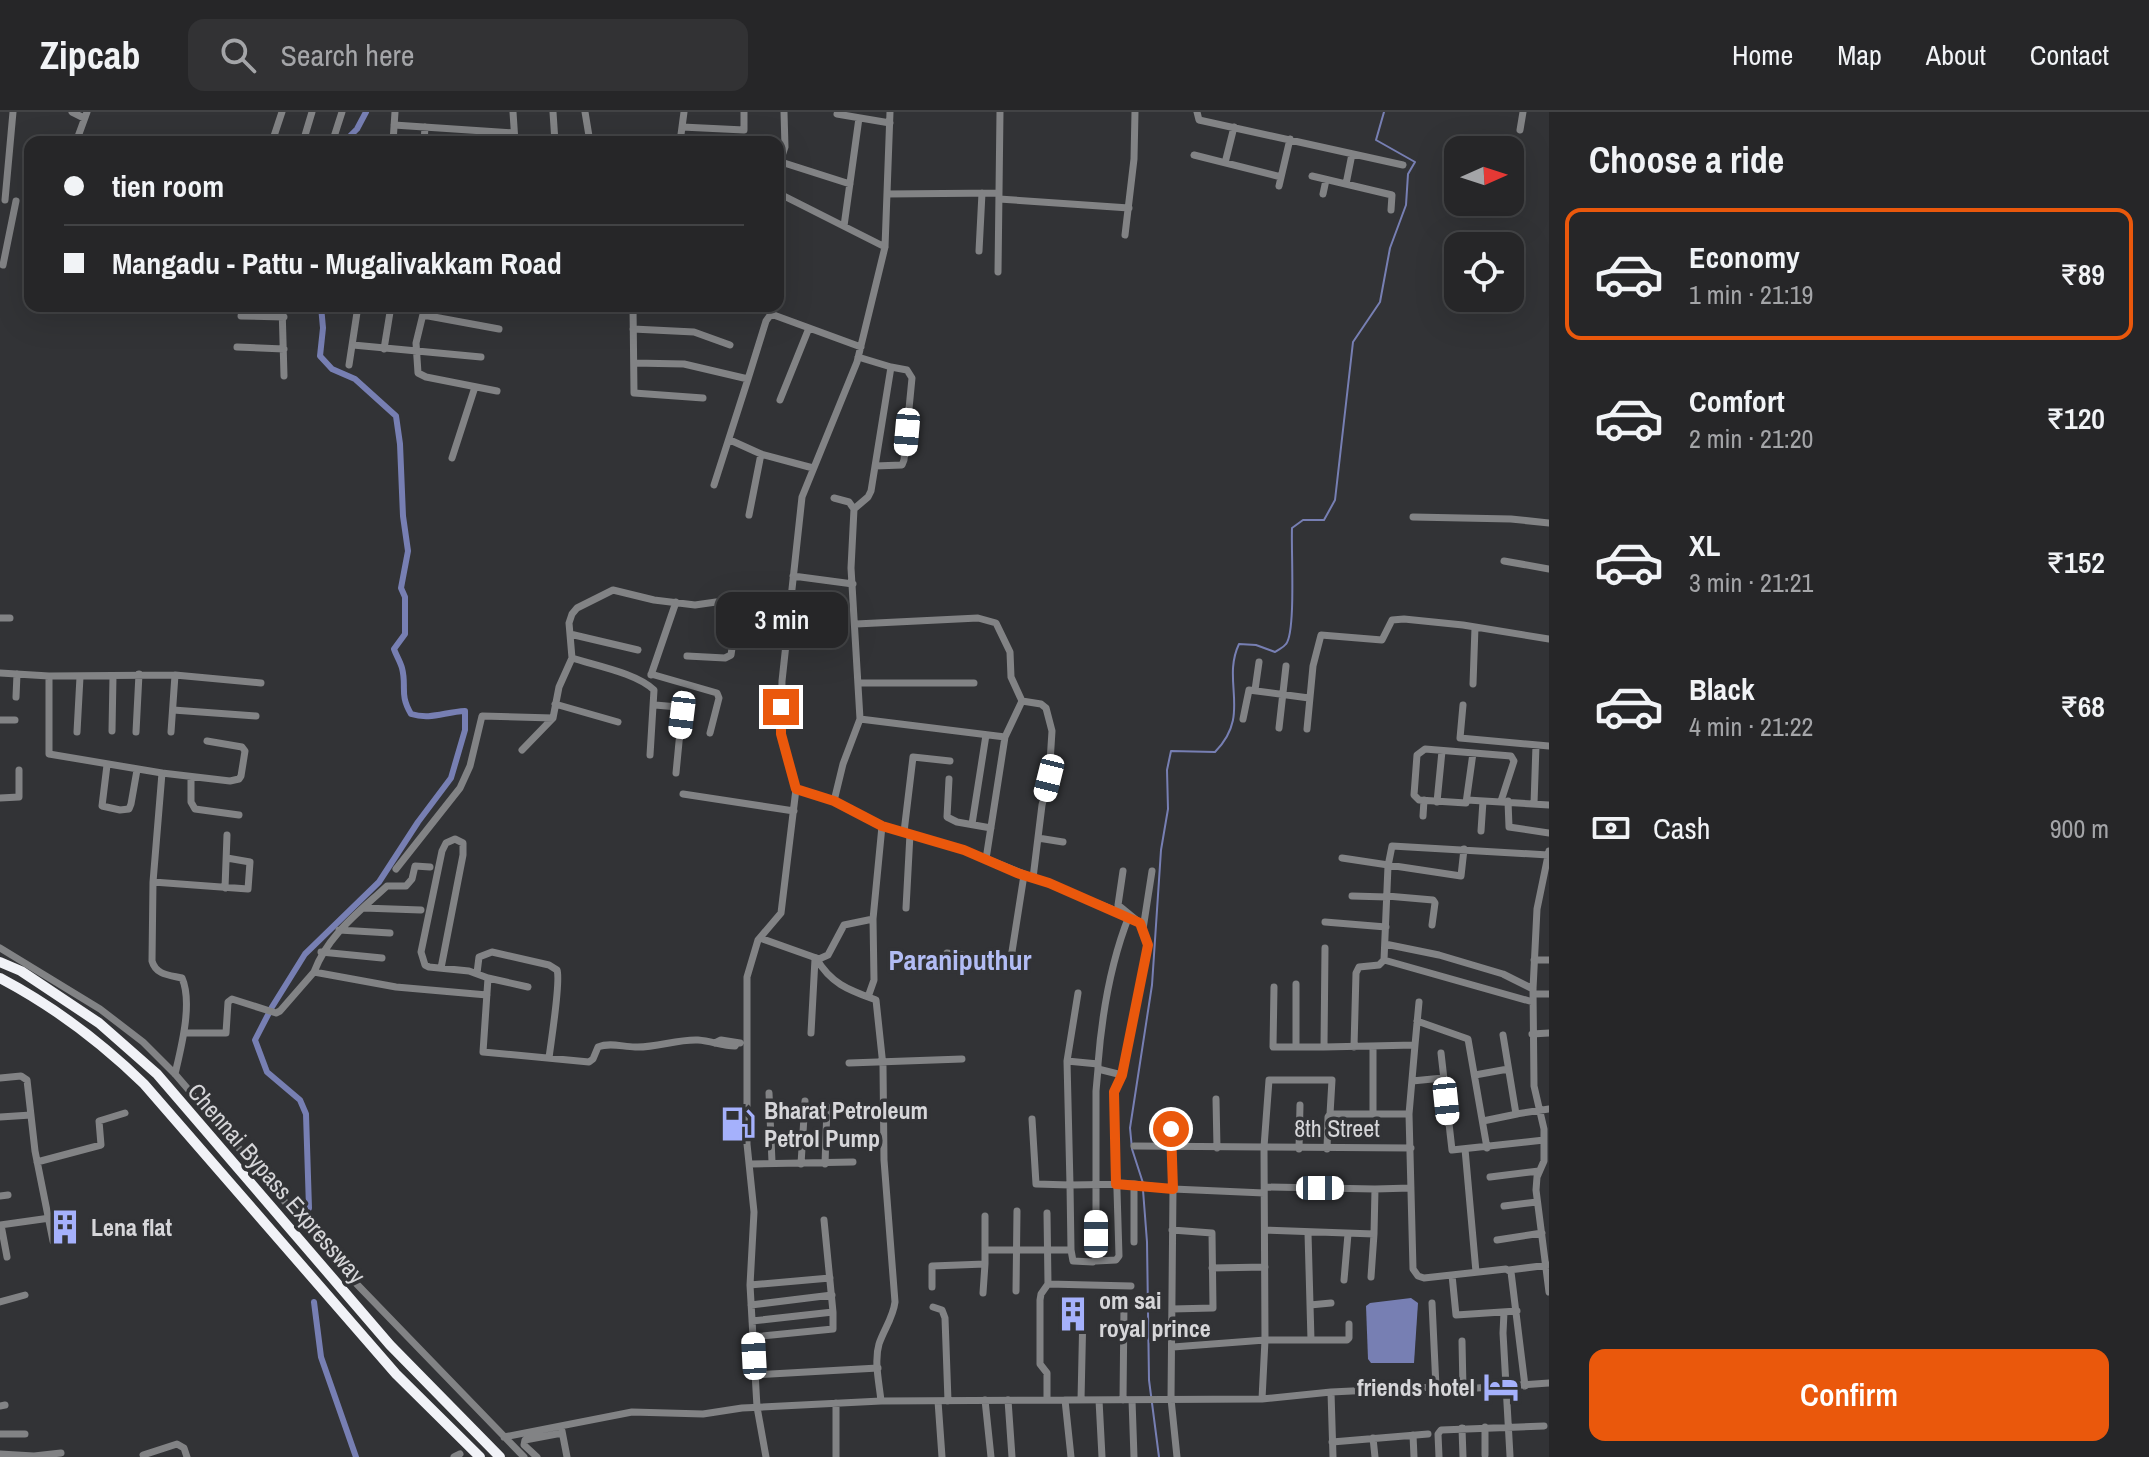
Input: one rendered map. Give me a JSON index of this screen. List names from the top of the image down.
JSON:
{
  "streets": {
    "highway": ["Chennai Bypass Expressway"],
    "street": ["8th Street"]
  },
  "districts": ["Paraniputhur"],
  "places": {
    "fuel station": ["Bharat Petroleum Petrol Pump"],
    "building": ["Lena flat", "om sai royal prince"],
    "hotel": ["friends hotel"]
  },
  "north": "right",
  "page": {
    "header": "Zipcab",
    "search": "Search here",
    "nav": [
      "Home",
      "Map",
      "About",
      "Contact"
    ],
    "heading": "Choose a ride",
    "banner": ["tien room", "Mangadu - Pattu - Mugalivakkam Road"],
    "list": [
      {
        "name": "Economy",
        "note": "1 min · 21:19",
        "value": "₹89"
      },
      {
        "name": "Comfort",
        "note": "2 min · 21:20",
        "value": "₹120"
      },
      {
        "name": "XL",
        "note": "3 min · 21:21",
        "value": "₹152"
      },
      {
        "name": "Black",
        "note": "4 min · 21:22",
        "value": "₹68"
      }
    ],
    "bubble": "3 min",
    "pay": ["Cash", "900 m"],
    "buttons": "Confirm"
  }
}
